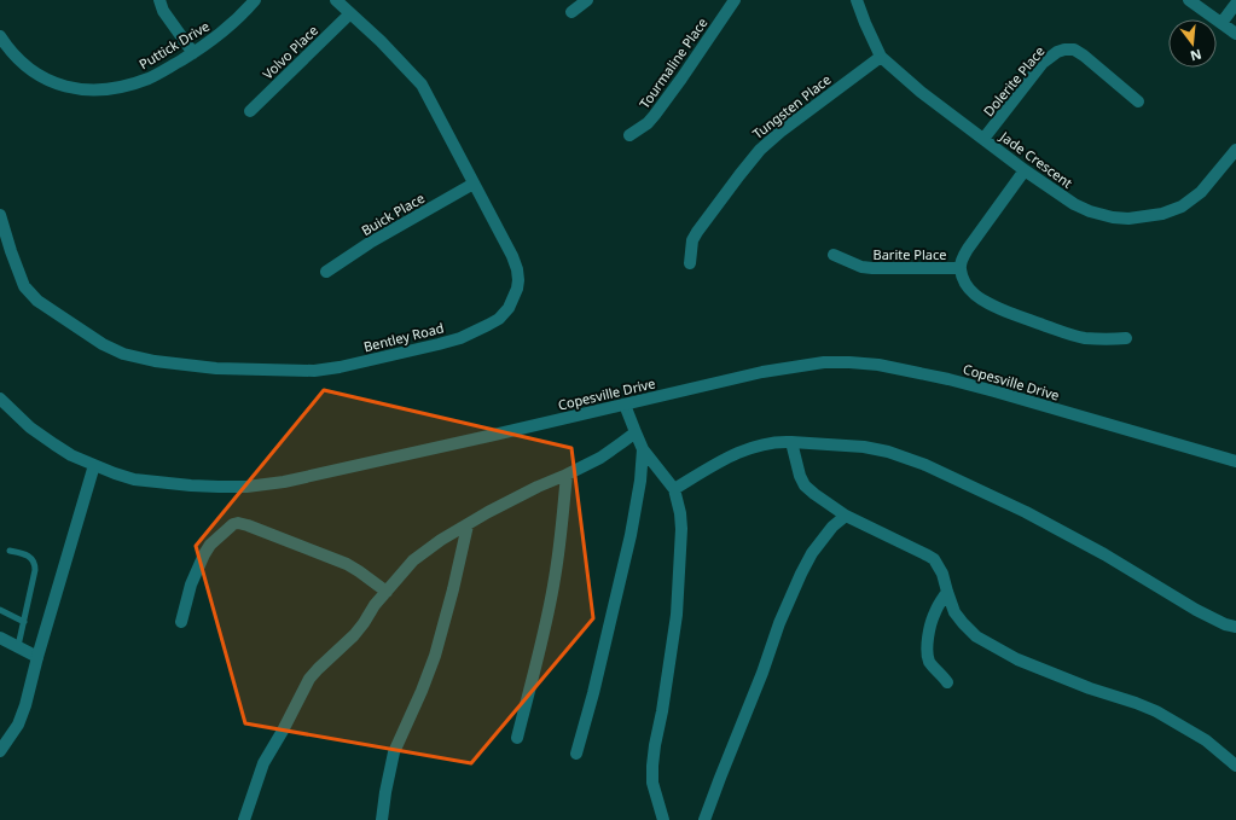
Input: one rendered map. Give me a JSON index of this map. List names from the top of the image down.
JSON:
{
  "streets": {
    "street": [
      "Puttick Drive",
      "Volvo Place",
      "Tourmaline Place",
      "Dolerite Place",
      "Tungsten Place",
      "Jade Crescent",
      "Buick Place",
      "Barite Place",
      "Bentley Road",
      "Copesville Drive"
    ]
  },
  "crossings": [
    ["Volvo Place", "Bentley Road"],
    ["Dolerite Place", "Jade Crescent"],
    ["Tungsten Place", "Jade Crescent"],
    ["Buick Place", "Bentley Road"]
  ],
  "north": "bottom"
}
